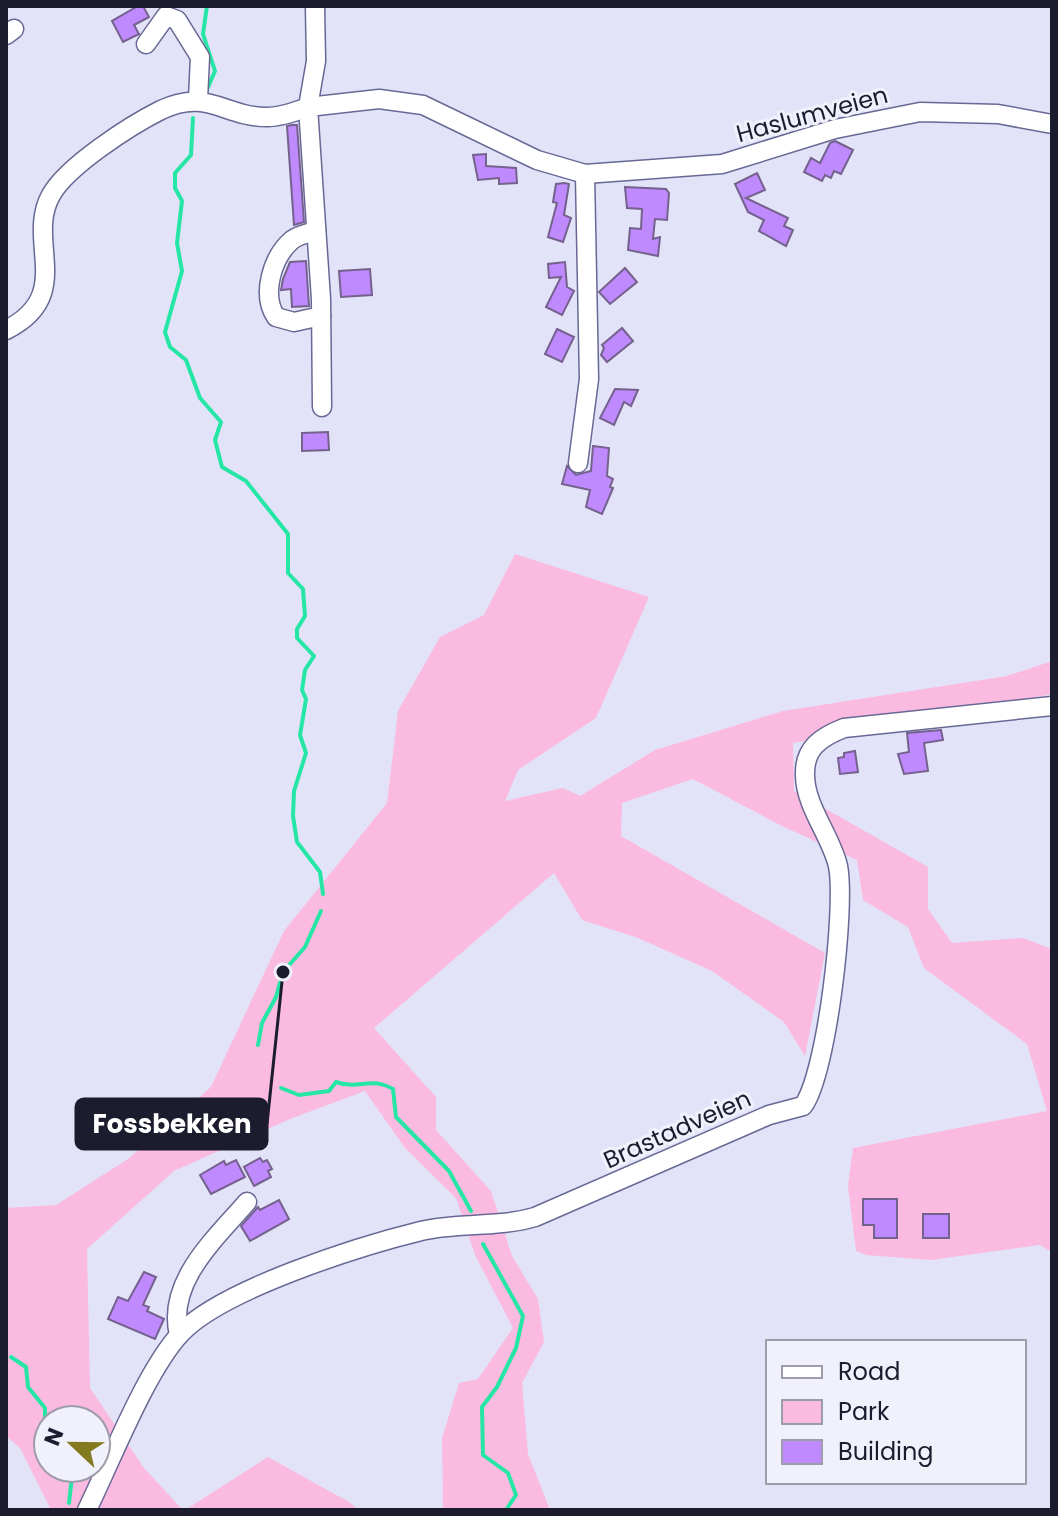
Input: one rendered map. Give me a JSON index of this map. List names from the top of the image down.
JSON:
{
  "streets": {
    "street": ["Haslumveien", "Brastadveien"]
  },
  "places": ["Fossbekken"],
  "legend": ["Road", "Park", "Building"],
  "north": "left"
}
